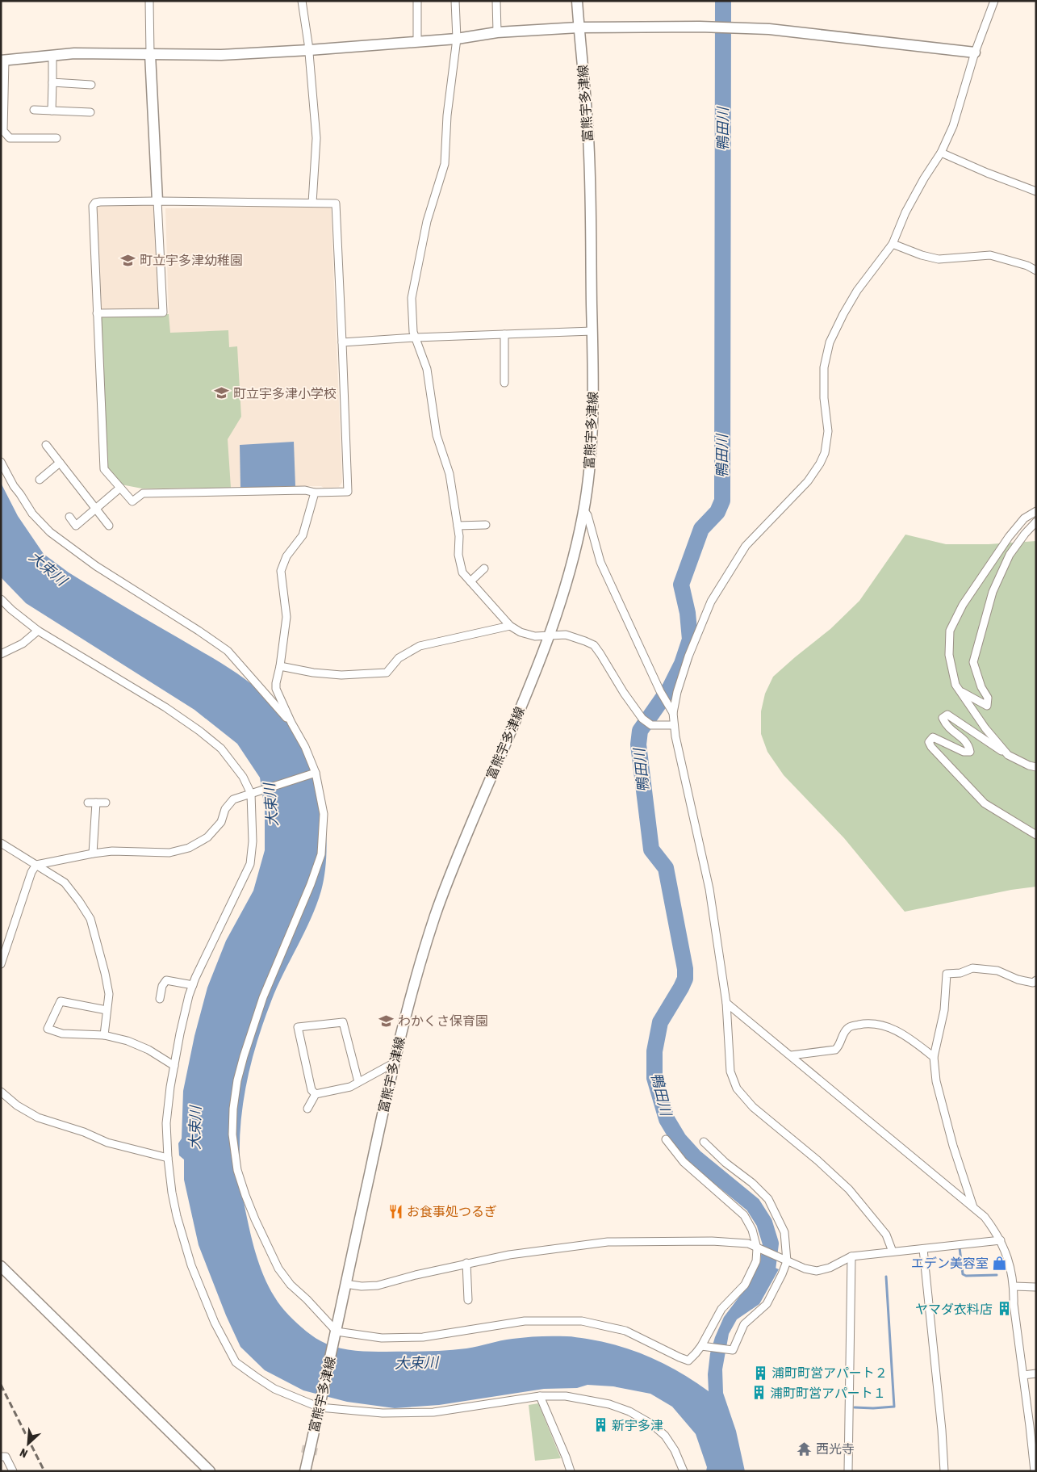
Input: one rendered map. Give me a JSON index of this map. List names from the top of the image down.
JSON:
{
  "streets": {
    "main road": ["富熊宇多津線"]
  },
  "water": ["鴨田川", "大束川"],
  "places": {
    "school or university": ["町立宇多津幼稚園", "町立宇多津小学校", "わかくさ保育園"],
    "restaurant": ["お食事処つるぎ"],
    "shop": ["エデン美容室"],
    "building": [
      "ヤマダ衣料店",
      "浦町町営アパート２",
      "浦町町営アパート１",
      "新宇多津"
    ],
    "temple": ["西光寺"]
  },
  "north": "bottom left"
}
